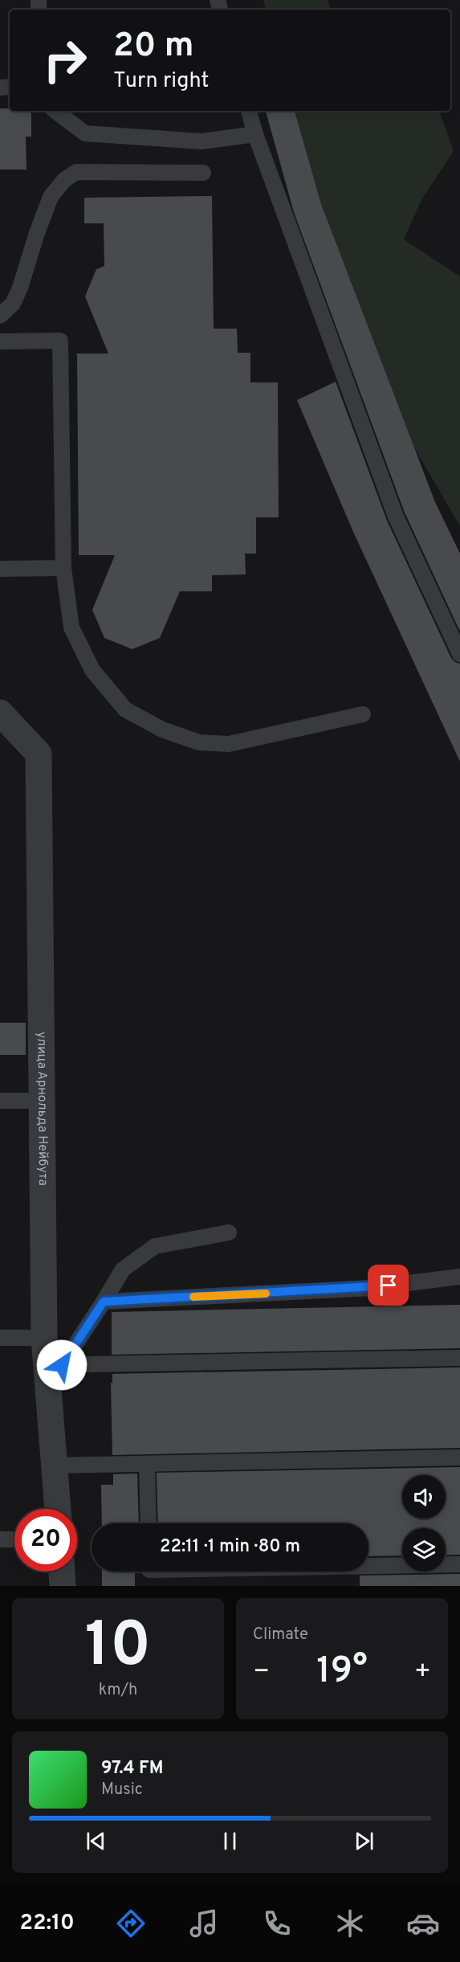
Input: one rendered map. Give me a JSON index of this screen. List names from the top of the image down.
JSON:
{
  "streets": {
    "street": ["улица Арнольда Нейбута"]
  },
  "page": {
    "turn": ["20 m", "Turn right"],
    "limit": "20",
    "trip": "22:11 · 1 min · 80 m",
    "tile": [
      ["10", "km/h"],
      "Climate"
    ],
    "heat": ["−", "19°", "+"],
    "song": ["97.4 FM", "Music"],
    "tabs": "22:10"
  }
}
